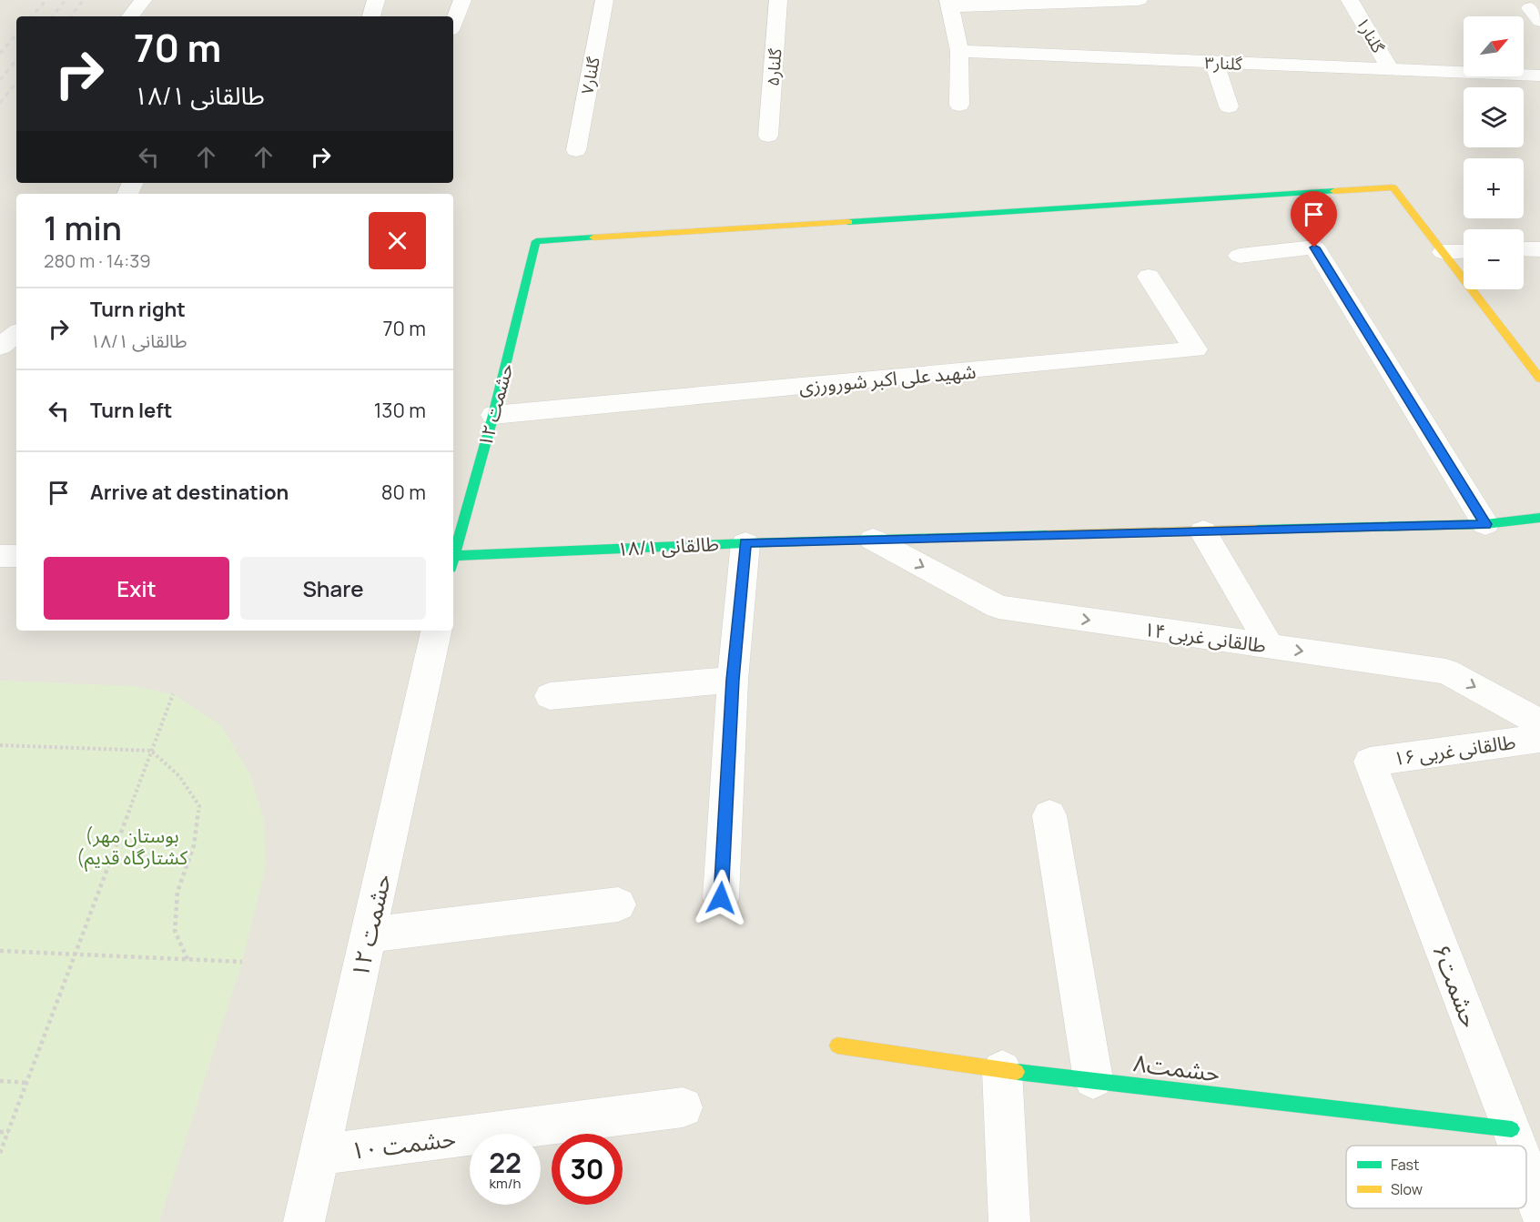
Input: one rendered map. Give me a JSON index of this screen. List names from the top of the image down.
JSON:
{
  "streets": {
    "street": [
      "گلنار۱",
      "گلنار۳",
      "گلنار۵",
      "گلنار۷",
      "شهید علی اکبر شورورزی",
      "حشمت ۱۲",
      "طالقانی ۱۸/۱",
      "طالقانی غربی ۱۴",
      "طالقانی غربی ۱۶",
      "حشمت۶",
      "حشمت۸",
      "حشمت ۱۰"
    ]
  },
  "crossings": [
    ["گلنار۱", "گلنار۳"],
    ["شهید علی اکبر شورورزی", "حشمت ۱۲"],
    ["حشمت ۱۲", "حشمت ۱۰"],
    ["طالقانی ۱۸/۱", "طالقانی غربی ۱۴"],
    ["طالقانی غربی ۱۶", "حشمت۶"],
    ["حشمت۶", "حشمت۸"]
  ],
  "one_way": ["طالقانی غربی ۱۴"],
  "parks": ["(بوستان مهر (کشتارگاه قدیم"],
  "legend": ["Fast", "Slow"],
  "north": "top right",
  "page": {
    "map_buttons": ["+", "−"],
    "turn": ["70 m", "طالقانی ۱۸/۱"],
    "heading": ["1 min", "280 m · 14:39"],
    "list": [
      {
        "name": "Turn right",
        "note": "طالقانی ۱۸/۱",
        "value": "70 m"
      },
      {
        "name": "Turn left",
        "value": "130 m"
      },
      {
        "name": "Arrive at destination",
        "value": "80 m"
      }
    ],
    "buttons": ["Exit", "Share"],
    "speed": "22 km/h",
    "limit": "30"
  }
}
